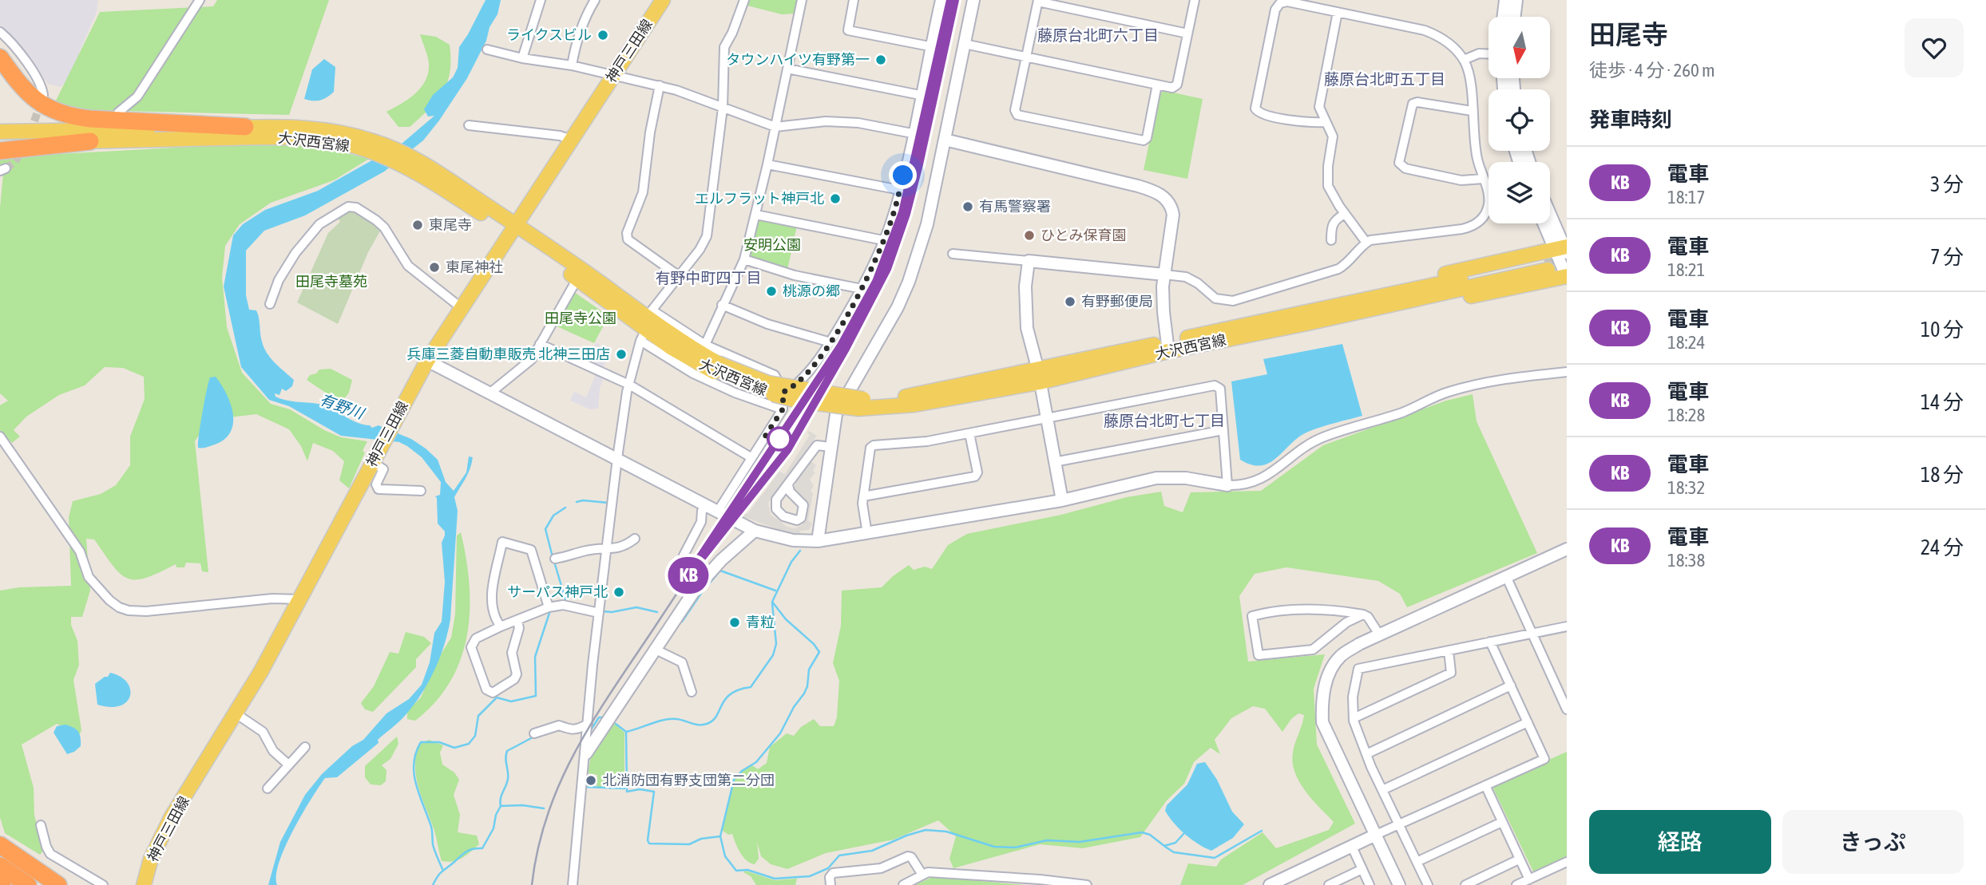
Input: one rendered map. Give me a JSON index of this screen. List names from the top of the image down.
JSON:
{
  "streets": {
    "main road": ["神戸三田線", "大沢西宮線"]
  },
  "crossings": [
    ["神戸三田線", "大沢西宮線"]
  ],
  "districts": [
    "藤原台北町六丁目",
    "藤原台北町五丁目",
    "有野中町四丁目",
    "藤原台北町七丁目"
  ],
  "water": ["有野川"],
  "parks": ["安明公園", "田尾寺墓苑", "田尾寺公園"],
  "places": [
    "ライクスビル",
    "タウンハイツ有野第一",
    "エルフラット神戸北",
    "有馬警察署",
    "東尾寺",
    "ひとみ保育園",
    "東尾神社",
    "桃源の郷",
    "有野郵便局",
    "兵庫三菱自動車販売 北神三田店",
    "サーパス神戸北",
    "青粒",
    "北消防団有野支団第二分団"
  ],
  "north": "bottom",
  "page": {
    "on_map": "KB",
    "heading": [
      ["田尾寺", "徒歩 · 4 分 · 260 m"],
      "発車時刻"
    ],
    "list": [
      {
        "mark": "KB",
        "name": "電車",
        "note": "18:17",
        "value": "3 分"
      },
      {
        "mark": "KB",
        "name": "電車",
        "note": "18:21",
        "value": "7 分"
      },
      {
        "mark": "KB",
        "name": "電車",
        "note": "18:24",
        "value": "10 分"
      },
      {
        "mark": "KB",
        "name": "電車",
        "note": "18:28",
        "value": "14 分"
      },
      {
        "mark": "KB",
        "name": "電車",
        "note": "18:32",
        "value": "18 分"
      },
      {
        "mark": "KB",
        "name": "電車",
        "note": "18:38",
        "value": "24 分"
      }
    ],
    "buttons": ["経路", "きっぷ"]
  }
}
